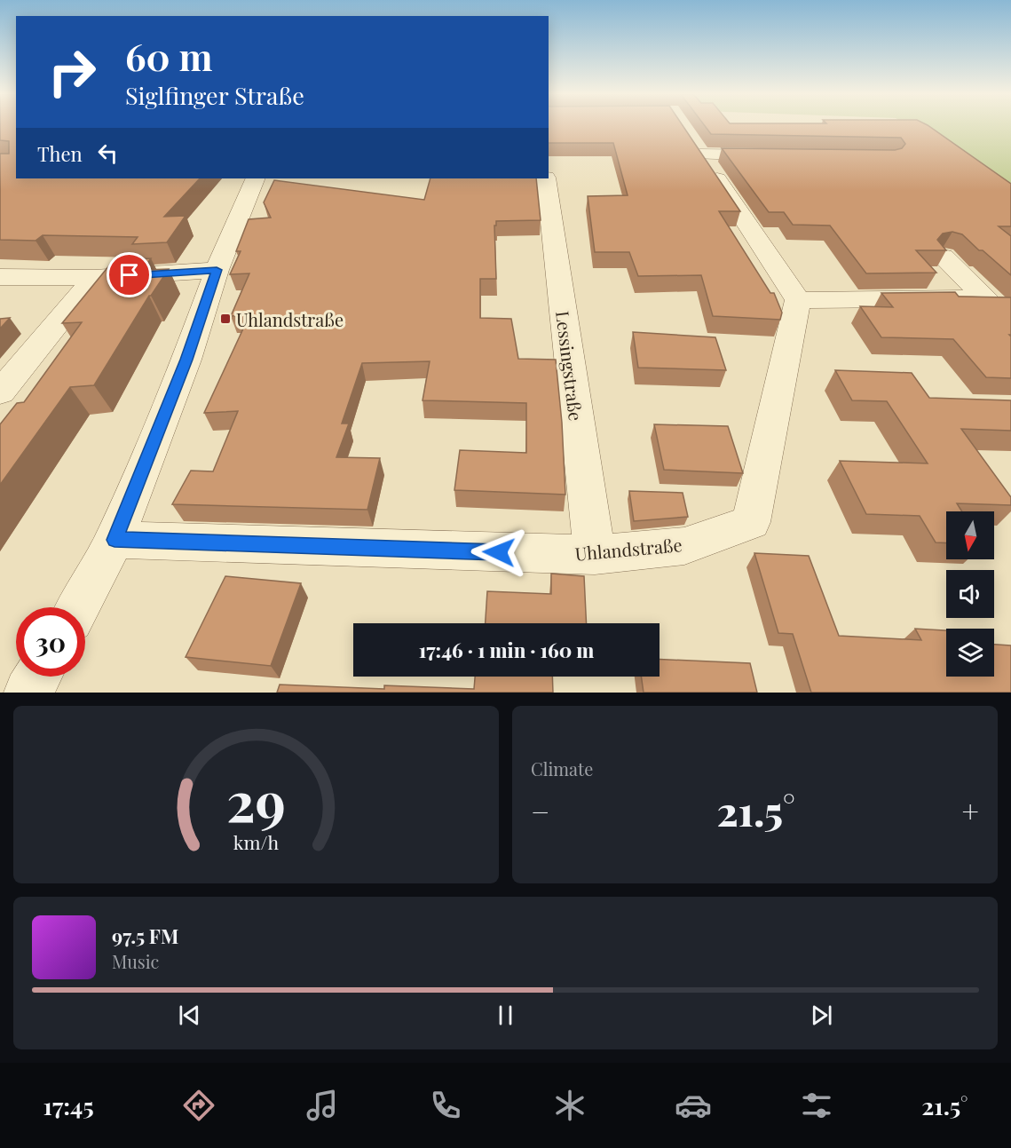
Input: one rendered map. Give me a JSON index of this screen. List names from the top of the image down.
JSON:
{
  "streets": {
    "street": ["Lessingstraße", "Uhlandstraße"]
  },
  "crossings": [
    ["Lessingstraße", "Uhlandstraße"]
  ],
  "places": {
    "transit": ["Uhlandstraße"]
  },
  "north": "bottom",
  "page": {
    "turn": ["60 m", "Siglfinger Straße"],
    "then": "Then",
    "limit": "30",
    "trip": "17:46 · 1 min · 160 m",
    "tile": "Climate",
    "heat": ["−", "21.5°", "+"],
    "song": ["97.5 FM", "Music"],
    "tabs": ["17:45", "21.5°"],
    "gauge": ["29", "km/h"]
  }
}
